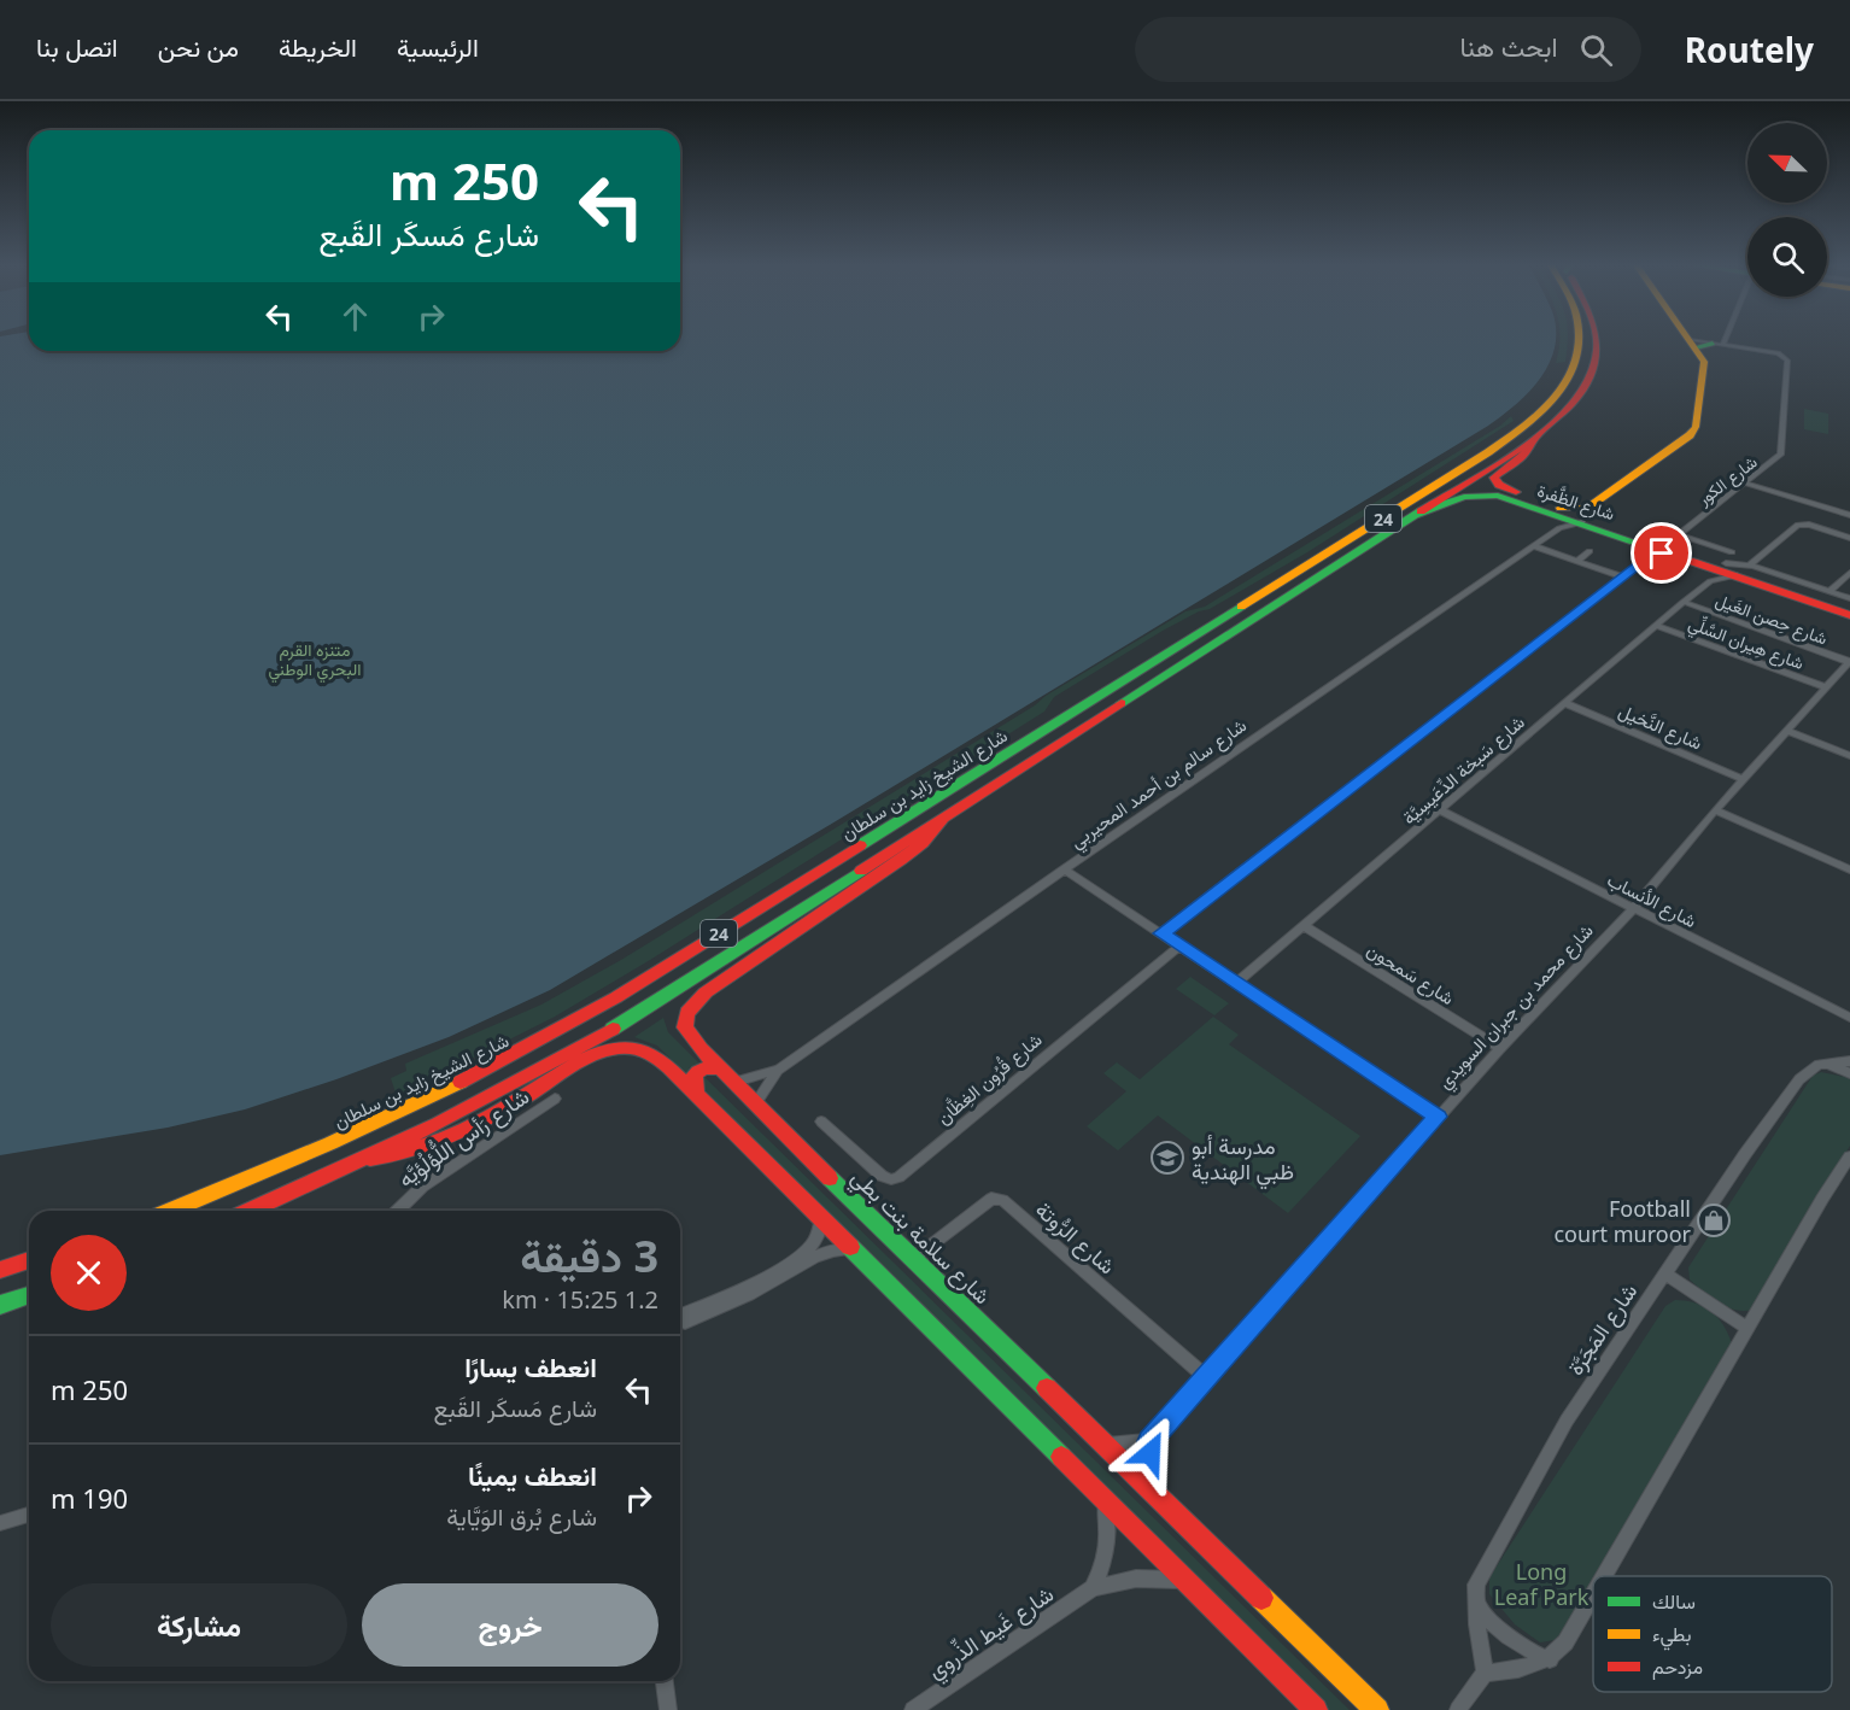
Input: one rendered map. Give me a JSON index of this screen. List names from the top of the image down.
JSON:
{
  "streets": {
    "main road": [
      "شارع الظَّفرة",
      "24",
      "شارع الشيخ زايد بن سلطان",
      "شارع سلامة بنت بطي"
    ],
    "street": [
      "شارع الكور",
      "شارع حِصن الغَيل",
      "شارع هِيران السَّلِّي",
      "شارع النَّخيل",
      "شارع سَبخة الدِّعَيسِيَّة",
      "شارع سالم بن أحمد المحيربي",
      "شارع الأنساب",
      "شارع سَمحون",
      "شارع محمد بن جبران السويدي",
      "شارع قُرُون الغِظَّان",
      "شارع رَأس اللُّؤلُؤيَّه",
      "شارع الرُّوتة",
      "شارع المَجَرَّة",
      "شارع غَيط الذِّروي"
    ]
  },
  "crossings": [
    ["شارع الكور", "شارع الظَّفرة"],
    ["شارع الظَّفرة", "شارع سَبخة الدِّعَيسِيَّة"],
    ["شارع الظَّفرة", "شارع سالم بن أحمد المحيربي"],
    ["شارع الظَّفرة", "شارع الشيخ زايد بن سلطان"],
    ["شارع حِصن الغَيل", "شارع سَبخة الدِّعَيسِيَّة"],
    ["شارع حِصن الغَيل", "شارع محمد بن جبران السويدي"],
    ["شارع هِيران السَّلِّي", "شارع سَبخة الدِّعَيسِيَّة"],
    ["شارع هِيران السَّلِّي", "شارع محمد بن جبران السويدي"],
    ["شارع النَّخيل", "شارع سَبخة الدِّعَيسِيَّة"],
    ["شارع النَّخيل", "شارع محمد بن جبران السويدي"],
    ["شارع سَبخة الدِّعَيسِيَّة", "شارع الأنساب"],
    ["شارع سَبخة الدِّعَيسِيَّة", "شارع سَمحون"],
    ["شارع سالم بن أحمد المحيربي", "شارع سلامة بنت بطي"],
    ["شارع الشيخ زايد بن سلطان", "شارع سلامة بنت بطي"],
    ["شارع الأنساب", "شارع محمد بن جبران السويدي"],
    ["شارع سَمحون", "شارع محمد بن جبران السويدي"],
    ["شارع محمد بن جبران السويدي", "شارع الرُّوتة"],
    ["شارع سلامة بنت بطي", "شارع الرُّوتة"]
  ],
  "parks": ["متنزه القرم البحري الوطني", "Long Leaf Park"],
  "places": {
    "school or university": ["مدرسة أبو ظبي الهندية"],
    "shop": ["Football court muroor"]
  },
  "legend": ["سالك", "بطيء", "مزدحم"],
  "north": "top left",
  "page": {
    "header": "Routely",
    "search": "ابحث هنا",
    "nav": [
      "الرئيسية",
      "الخريطة",
      "من نحن",
      "اتصل بنا"
    ],
    "turn": ["250 m", "شارع مَسكَر القَبع"],
    "heading": ["3 دقيقة", "1.2 km · 15:25"],
    "list": [
      {
        "name": "انعطف يسارًا",
        "note": "شارع مَسكَر القَبع",
        "value": "250 m"
      },
      {
        "name": "انعطف يمينًا",
        "note": "شارع بُرق الوَيَّاية",
        "value": "190 m"
      }
    ],
    "buttons": ["خروج", "مشاركة"]
  }
}
